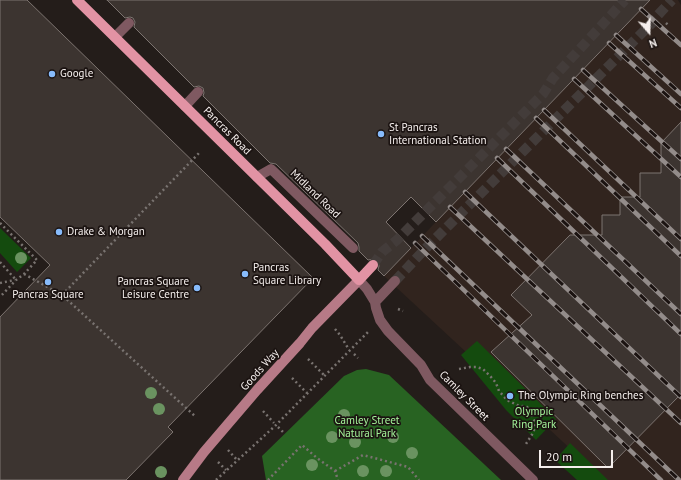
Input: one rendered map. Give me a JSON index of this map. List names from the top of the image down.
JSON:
{
  "streets": {
    "main road": ["Pancras Road"],
    "street": ["Midland Road", "Goods Way", "Camley Street"]
  },
  "crossings": [
    ["Pancras Road", "Midland Road"],
    ["Pancras Road", "Goods Way"],
    ["Pancras Road", "Camley Street"]
  ],
  "parks": ["Olympic Ring Park", "Camley Street Natural Park"],
  "places": [
    "Google",
    "St Pancras International Station",
    "Drake & Morgan",
    "Pancras Square Library",
    "Pancras Square",
    "Pancras Square Leisure Centre",
    "The Olympic Ring benches"
  ],
  "scale_bar": "20 m",
  "north": "bottom"
}
